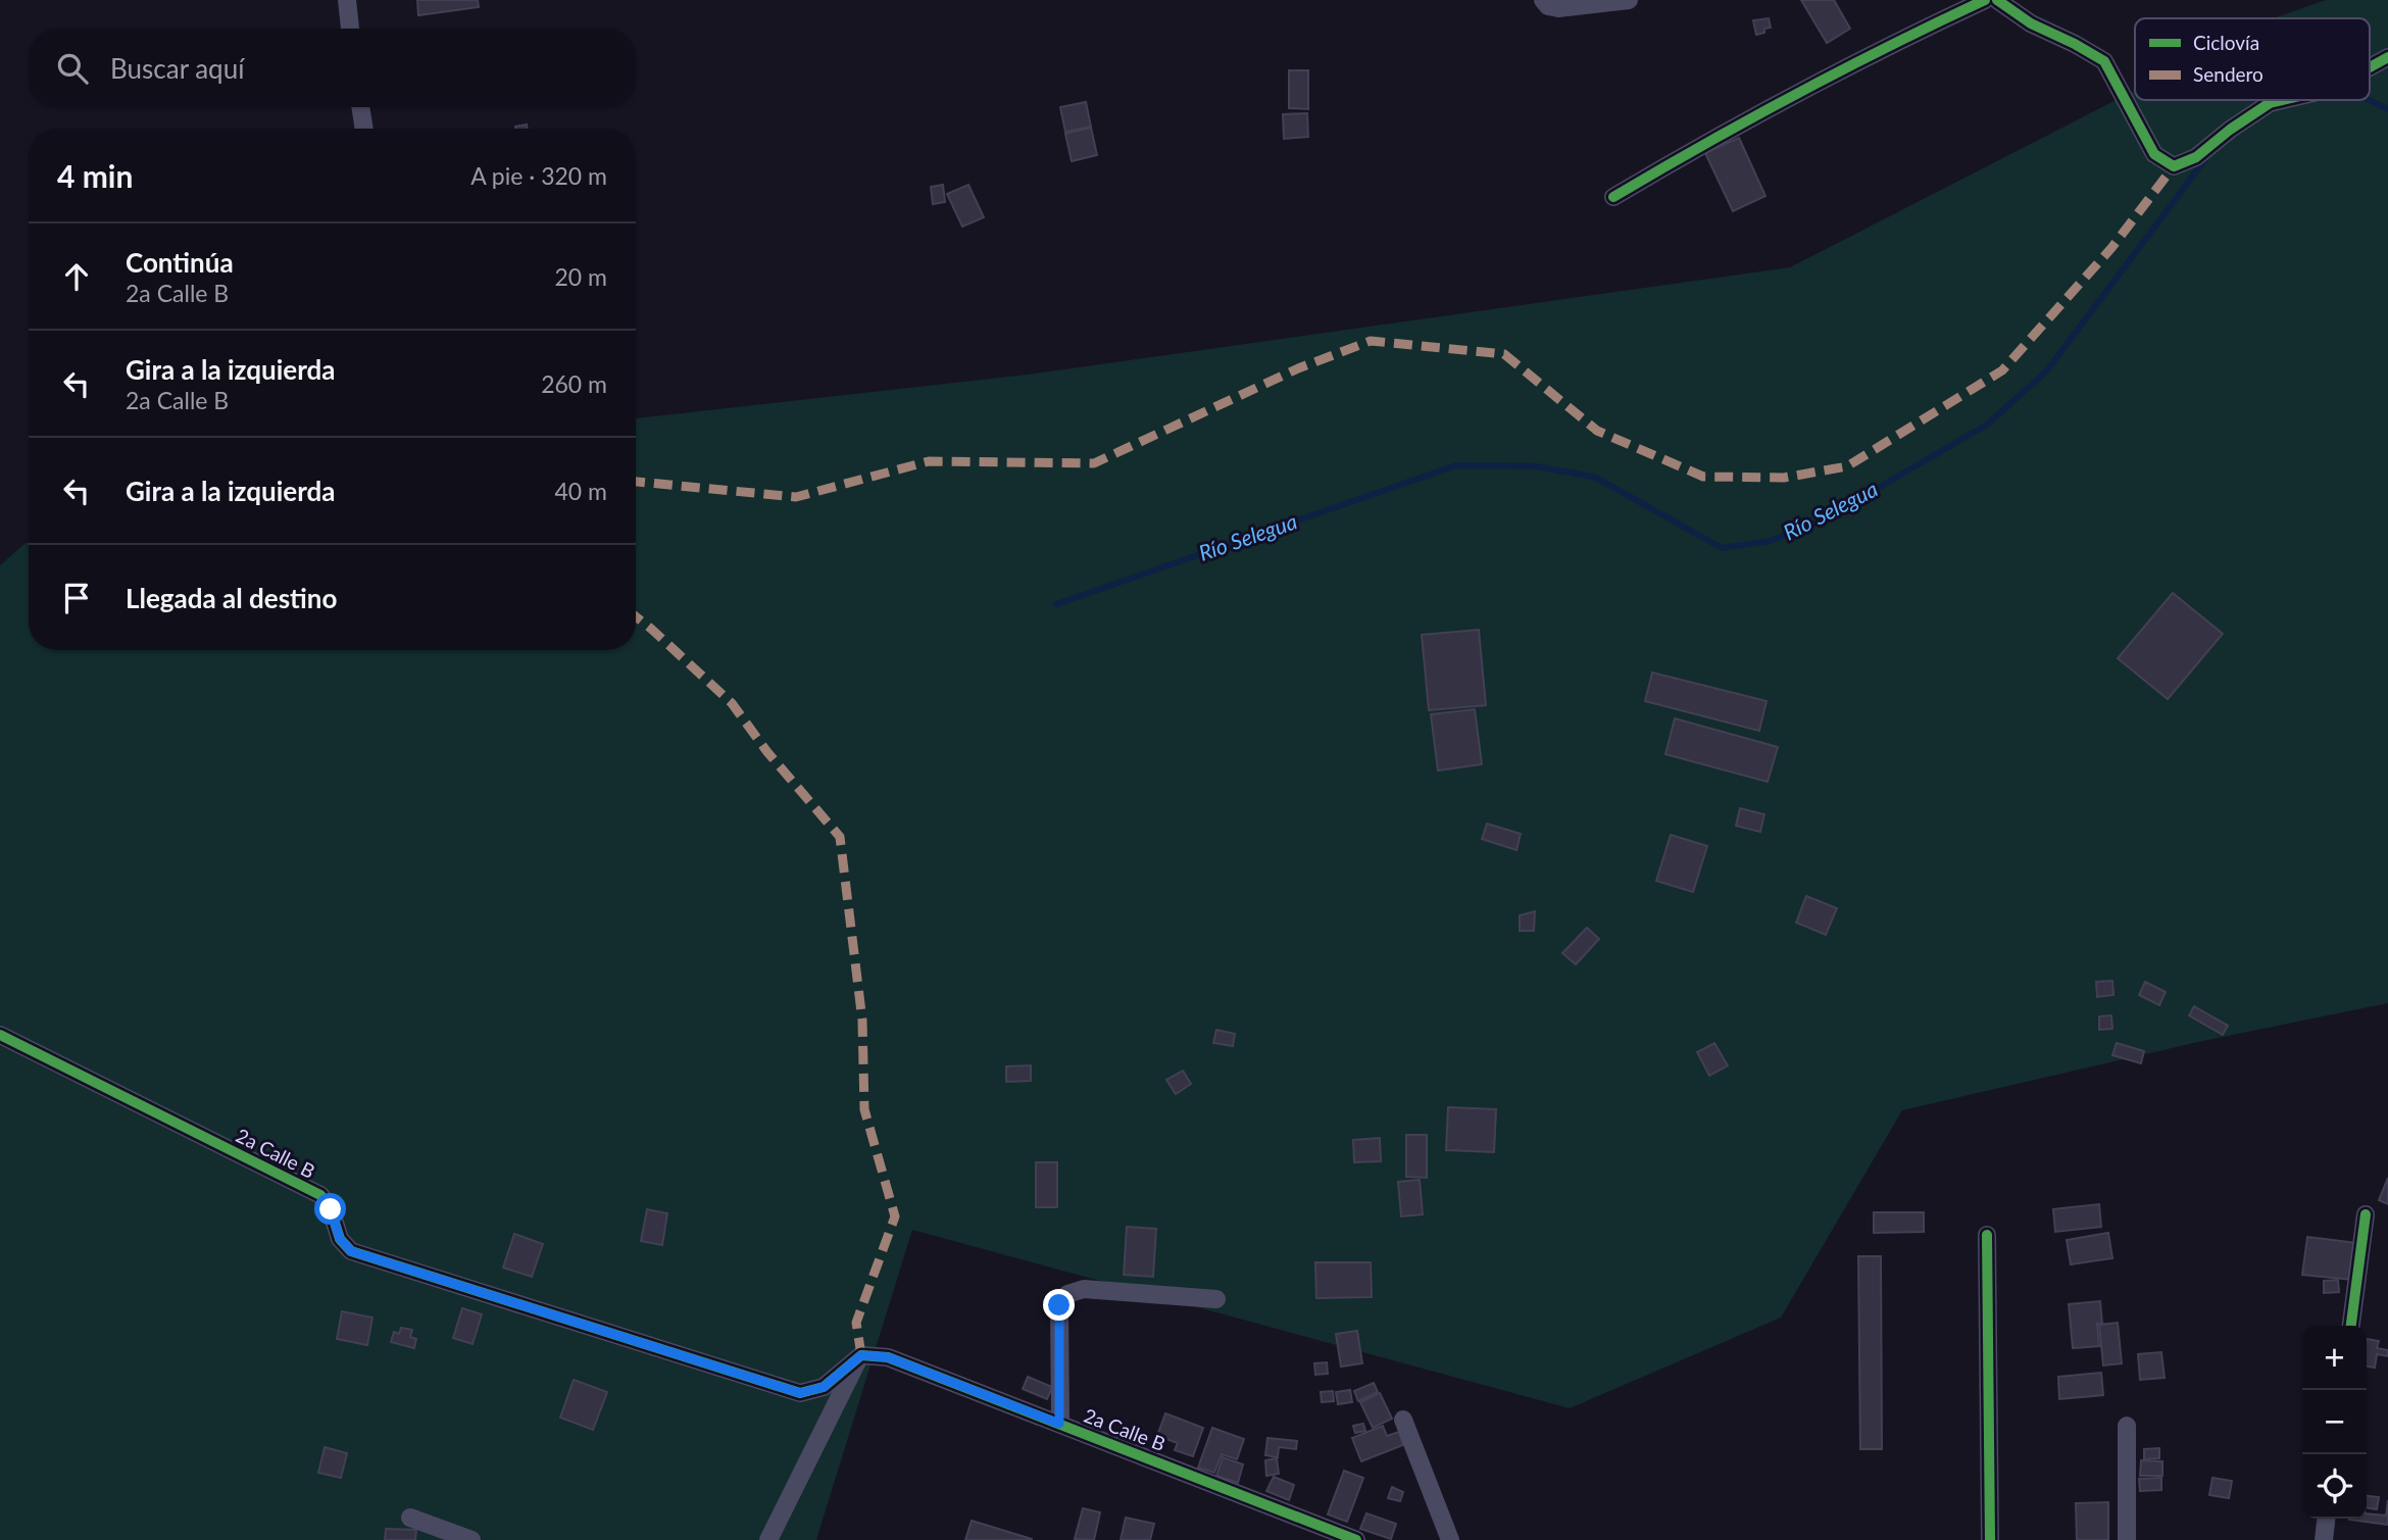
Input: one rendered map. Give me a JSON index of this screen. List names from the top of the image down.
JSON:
{
  "streets": {
    "street": ["2a Calle B"]
  },
  "water": ["Río Selegua"],
  "legend": ["Ciclovía", "Sendero"],
  "page": {
    "search": "Buscar aquí",
    "heading": ["4 min", "A pie · 320 m"],
    "list": [
      ["Continúa", "2a Calle B", "20 m"],
      ["Gira a la izquierda", "2a Calle B", "260 m"],
      ["Gira a la izquierda", "40 m"],
      "Llegada al destino"
    ],
    "map_buttons": ["+", "−"]
  }
}
